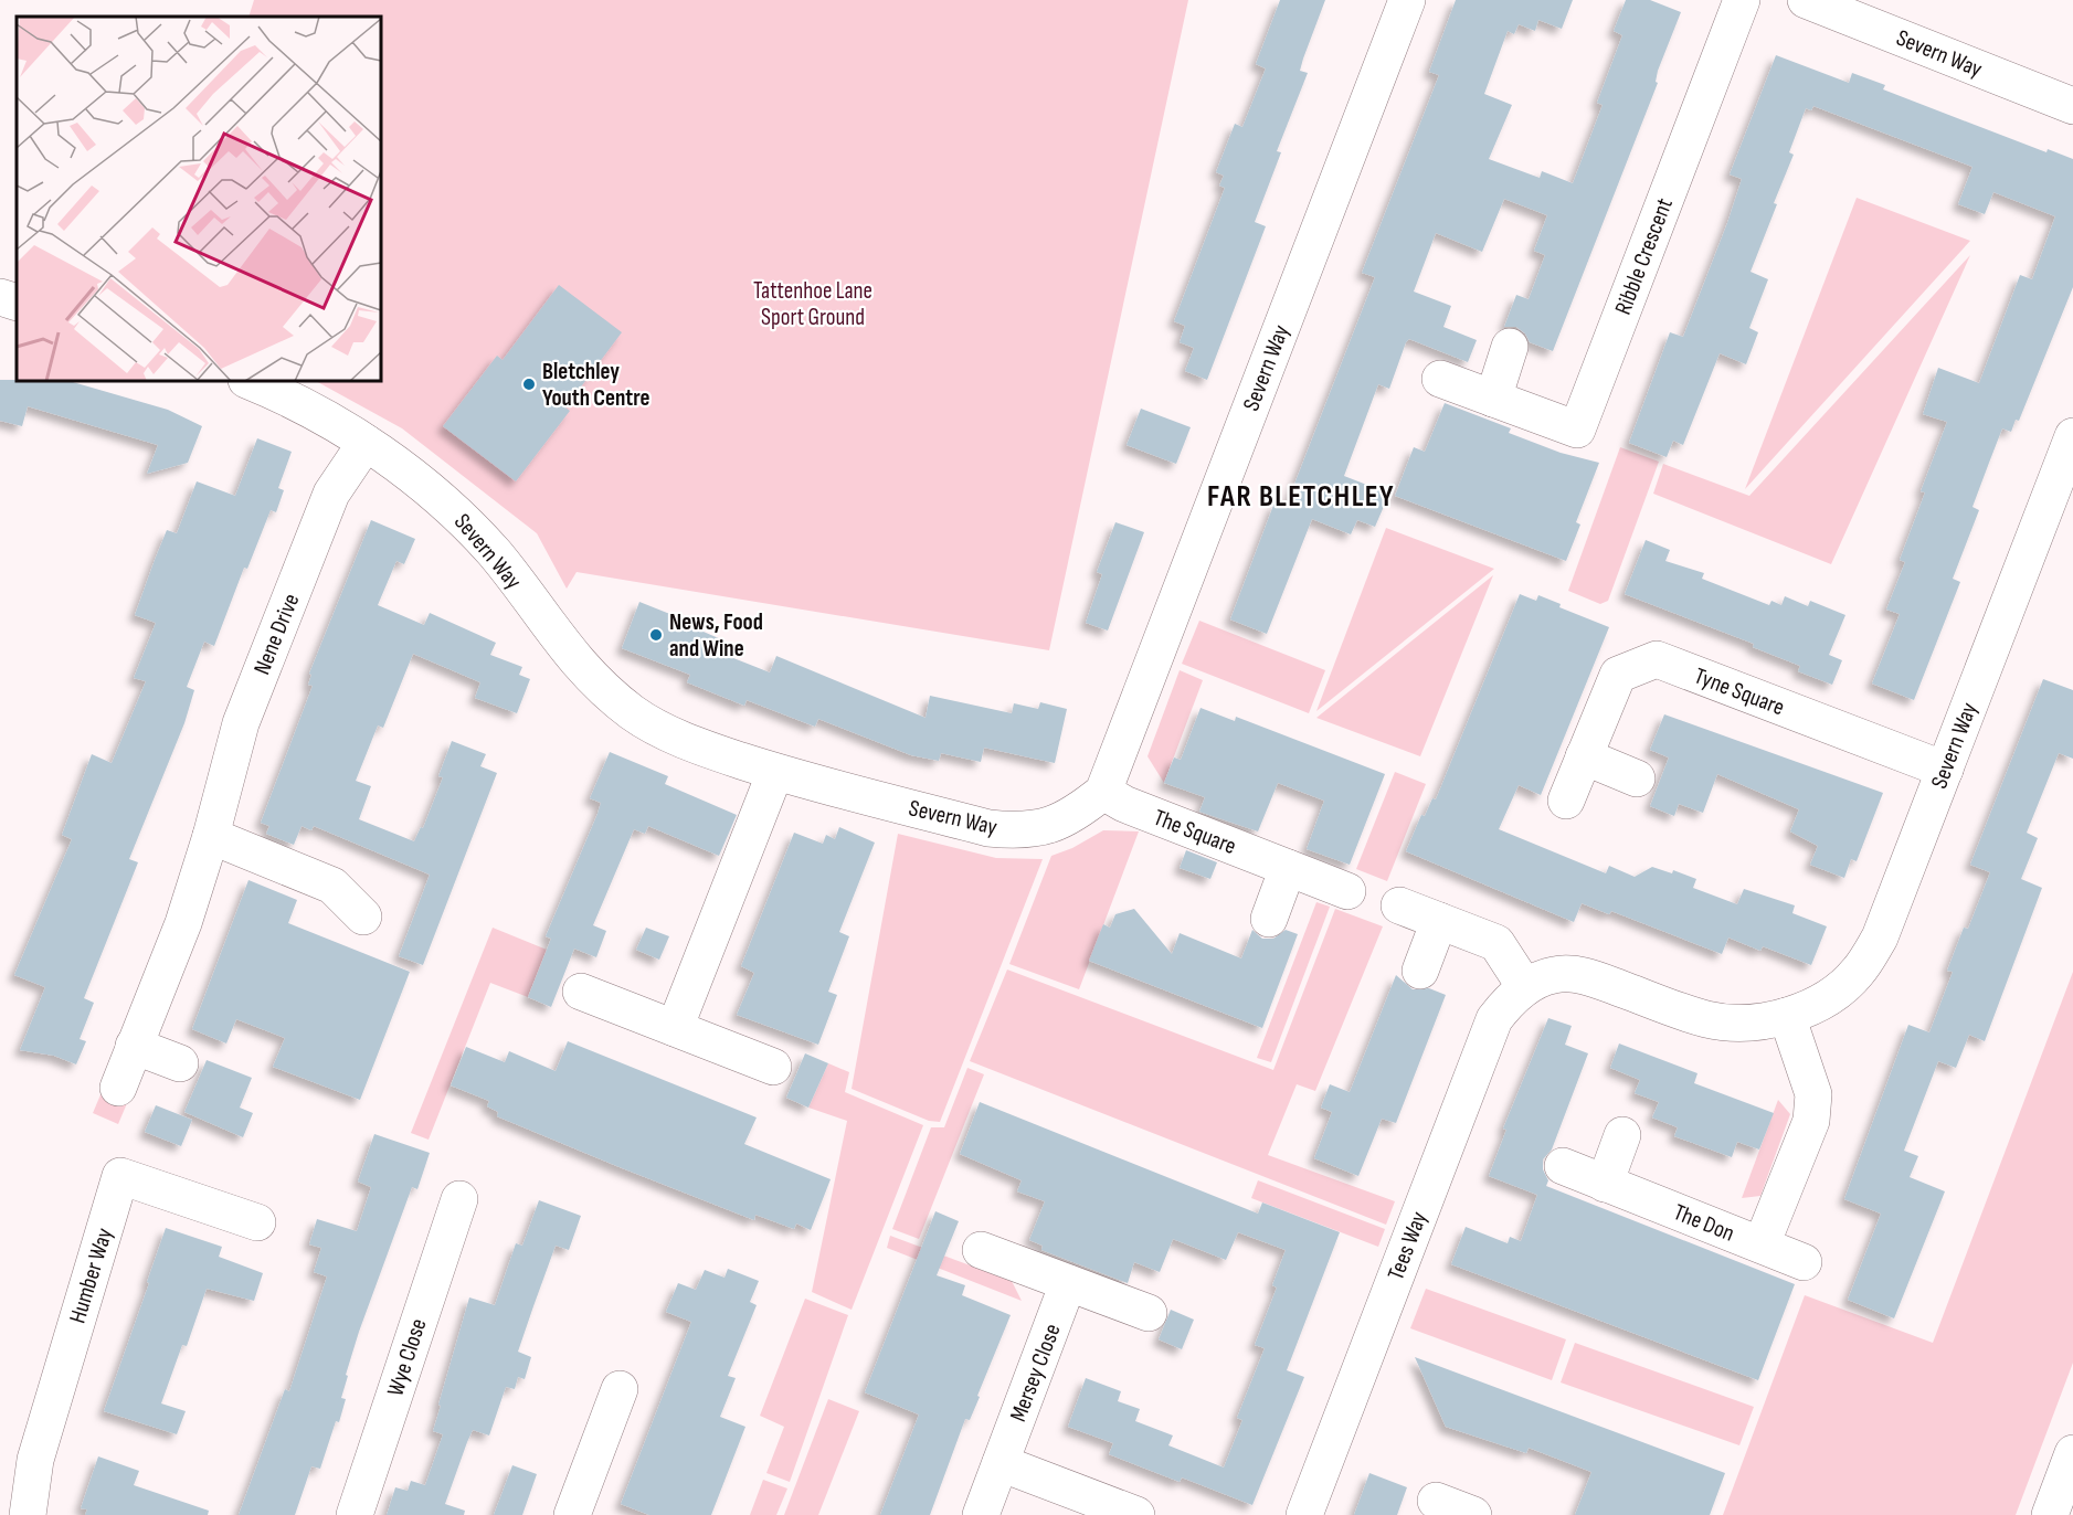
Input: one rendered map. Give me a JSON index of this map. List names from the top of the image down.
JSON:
{
  "streets": {
    "street": [
      "Severn Way",
      "Ribble Crescent",
      "Nene Drive",
      "Tyne Square",
      "The Square",
      "The Don",
      "Tees Way",
      "Humber Way",
      "Wye Close",
      "Mersey Close"
    ]
  },
  "crossings": [
    ["Severn Way", "Nene Drive"],
    ["Severn Way", "Tyne Square"],
    ["Severn Way", "The Square"],
    ["Severn Way", "Tees Way"]
  ],
  "districts": ["FAR BLETCHLEY"],
  "parks": ["Tattenhoe Lane Sport Ground"],
  "places": ["Bletchley Youth Centre", "News, Food and Wine"]
}
